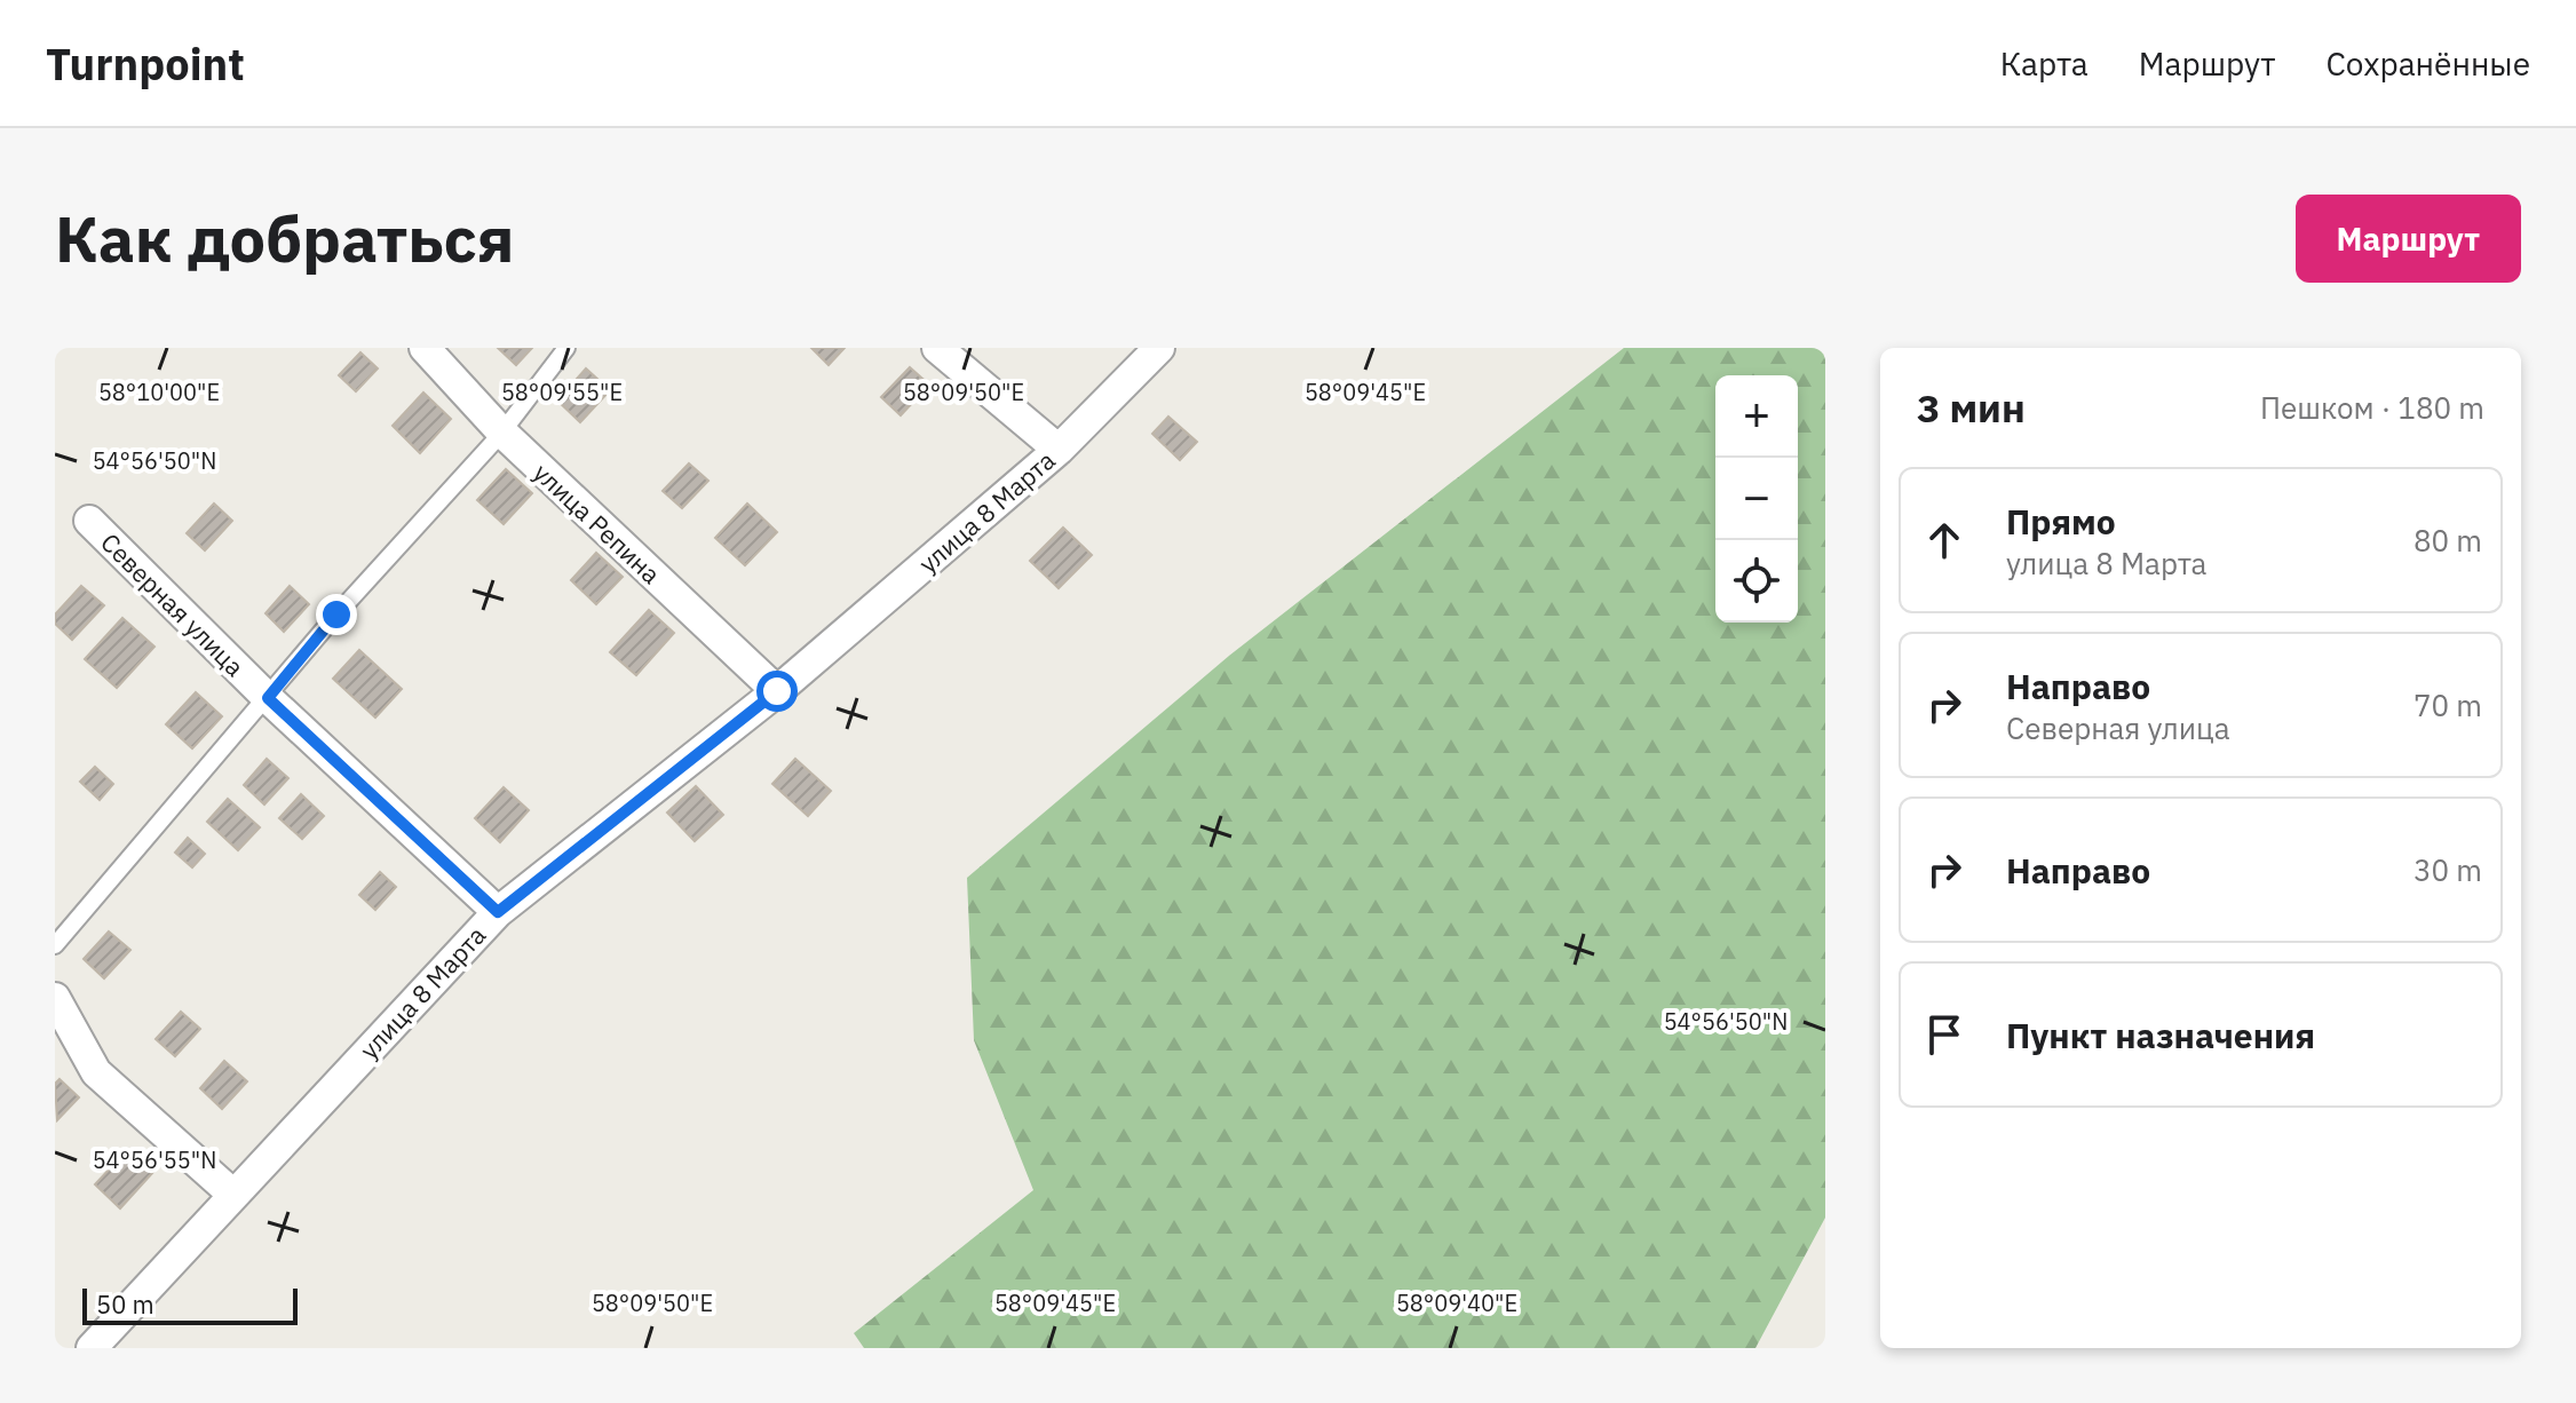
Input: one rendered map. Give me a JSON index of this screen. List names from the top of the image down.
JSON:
{
  "streets": {
    "street": ["улица 8 Марта", "улица Репина", "Северная улица"]
  },
  "crossings": [
    ["улица 8 Марта", "улица Репина"],
    ["улица 8 Марта", "Северная улица"]
  ],
  "scale_bar": "50 m",
  "page": {
    "header": "Turnpoint",
    "nav": ["Карта", "Маршрут", "Сохранённые"],
    "buttons": "Маршрут",
    "title": "Как добраться",
    "heading": ["3 мин", "Пешком · 180 m"],
    "map_buttons": ["+", "−"],
    "list": [
      ["Прямо", "улица 8 Марта", "80 m"],
      ["Направо", "Северная улица", "70 m"],
      ["Направо", "30 m"],
      "Пункт назначения"
    ],
    "scale": "50 m"
  },
  "coordinates": [
    "58°10'00\"E",
    "58°09'55\"E",
    "58°09'50\"E",
    "58°09'45\"E",
    "54°56'50\"N",
    "54°56'55\"N",
    "58°09'40\"E"
  ]
}
